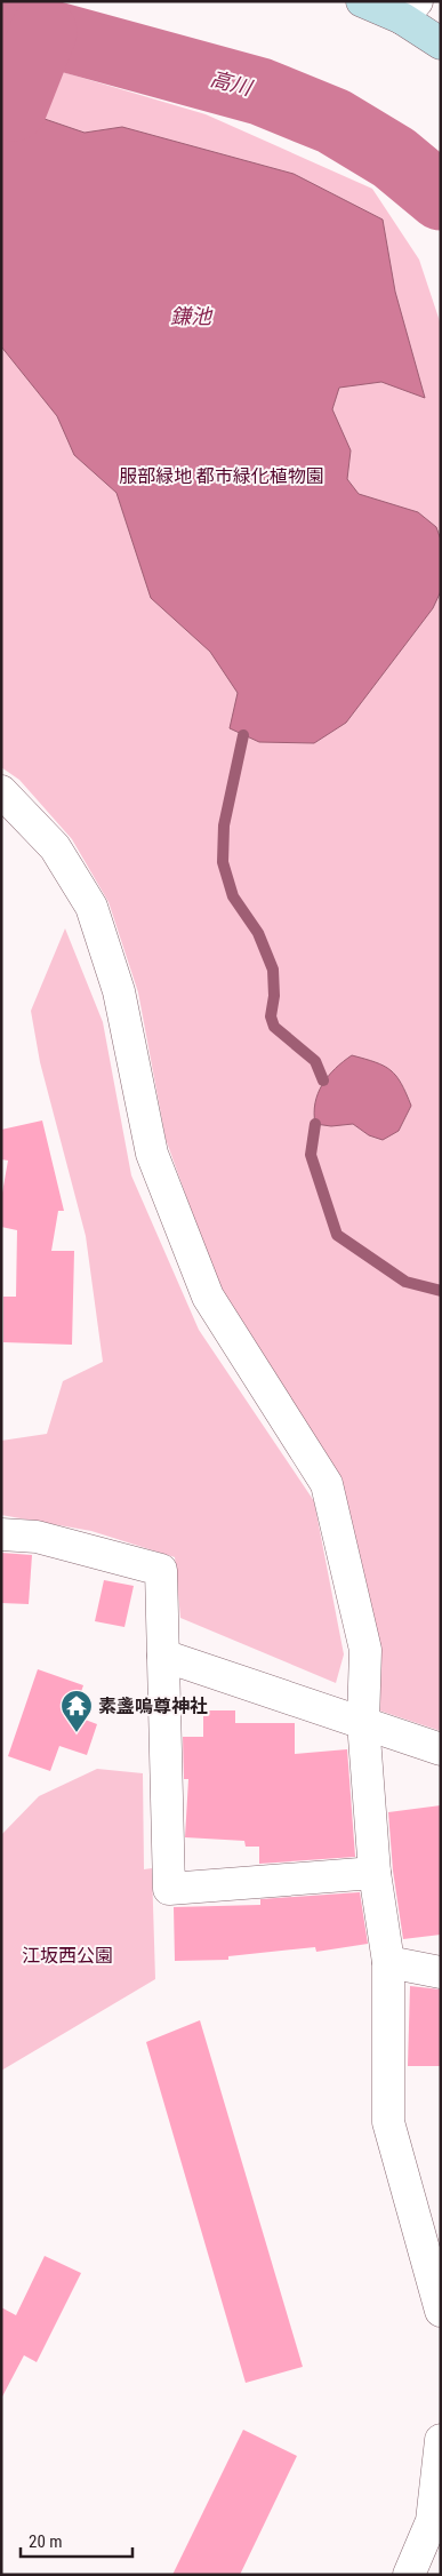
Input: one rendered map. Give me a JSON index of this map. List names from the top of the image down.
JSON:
{
  "water": ["高川", "鎌池"],
  "parks": ["服部緑地 都市緑化植物園", "江坂西公園"],
  "places": {
    "temple": ["素盞嗚尊神社"]
  },
  "scale_bar": "20 m"
}
